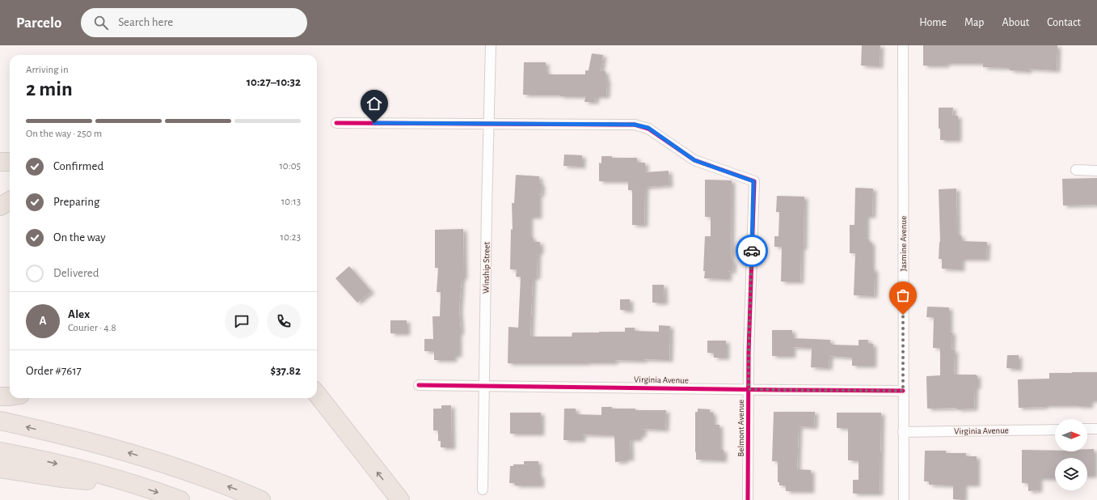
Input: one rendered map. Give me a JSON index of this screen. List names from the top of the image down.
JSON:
{
  "streets": {
    "street": [
      "Jasmine Avenue",
      "Winship Street",
      "Virginia Avenue",
      "Belmont Avenue"
    ]
  },
  "crossings": [
    ["Jasmine Avenue", "Virginia Avenue"],
    ["Winship Street", "Virginia Avenue"],
    ["Winship Street", "Belmont Avenue"],
    ["Virginia Avenue", "Belmont Avenue"]
  ],
  "north": "right",
  "page": {
    "header": "Parcelo",
    "search": "Search here",
    "nav": [
      "Home",
      "Map",
      "About",
      "Contact"
    ],
    "heading": ["2 min", "Arriving in", "10:27–10:32"],
    "panel": [
      "Alex",
      "Courier · 4.8",
      "Order #7617",
      "$37.82"
    ],
    "bar": "On the way · 250 m",
    "list": [
      ["Confirmed", "10:05"],
      ["Preparing", "10:13"],
      ["On the way", "10:23"],
      "Delivered"
    ],
    "round": "A"
  }
}
